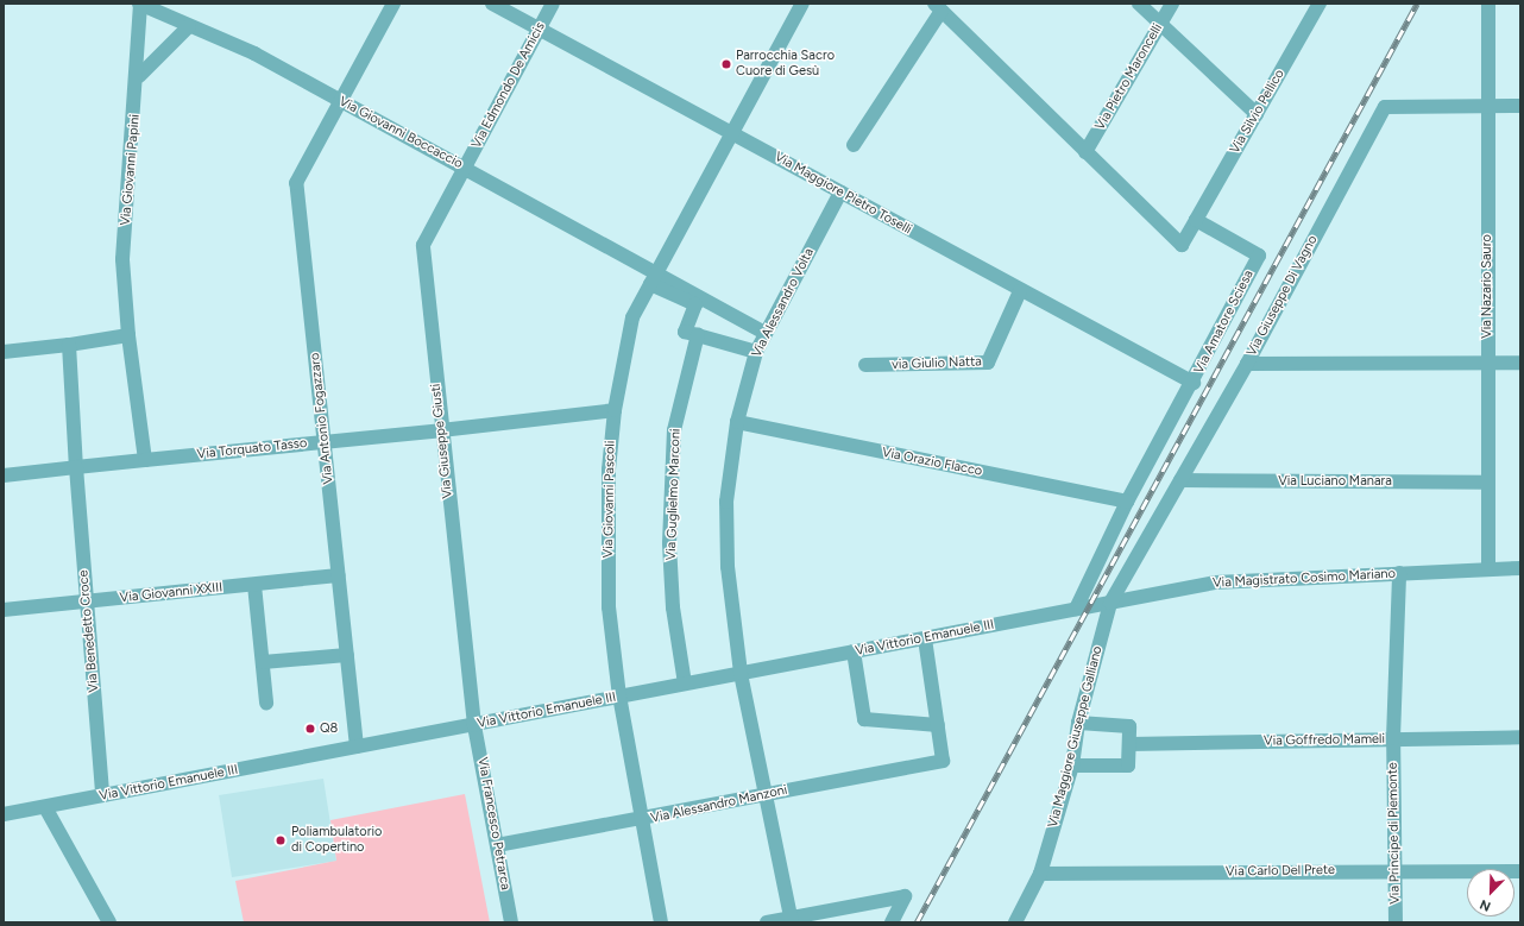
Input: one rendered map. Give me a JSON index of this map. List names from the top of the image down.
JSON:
{
  "streets": {
    "street": [
      "Via Pietro Maroncelli",
      "Via Edmondo De Amicis",
      "Via Silvio Pellico",
      "Via Giovanni Boccaccio",
      "Via Giovanni Papini",
      "Via Maggiore Pietro Toselli",
      "Via Nazario Sauro",
      "Via Giuseppe Di Vagno",
      "Via Alessandro Volta",
      "Via Amatore Sciesa",
      "via Giulio Natta",
      "Via Antonio Fogazzaro",
      "Via Giuseppe Giusti",
      "Via Torquato Tasso",
      "Via Orazio Flacco",
      "Via Luciano Manara",
      "Via Guglielmo Marconi",
      "Via Giovanni Pascoli",
      "Via Magistrato Cosimo Mariano",
      "Via Giovanni XXIII",
      "Via Benedetto Croce",
      "Via Vittorio Emanuele III",
      "Via Maggiore Giuseppe Galliano",
      "Via Goffredo Mameli",
      "Via Alessandro Manzoni",
      "Via Francesco Petrarca",
      "Via Principe di Piemonte",
      "Via Carlo Del Prete"
    ]
  },
  "crossings": [
    ["Via Edmondo De Amicis", "Via Giovanni Boccaccio"],
    ["Via Edmondo De Amicis", "Via Maggiore Pietro Toselli"],
    ["Via Edmondo De Amicis", "Via Giuseppe Giusti"],
    ["Via Silvio Pellico", "Via Amatore Sciesa"],
    ["Via Giovanni Boccaccio", "Via Giovanni Papini"],
    ["Via Giovanni Boccaccio", "Via Antonio Fogazzaro"],
    ["Via Giovanni Boccaccio", "Via Giuseppe Giusti"],
    ["Via Giovanni Boccaccio", "Via Giovanni Pascoli"],
    ["Via Giovanni Papini", "Via Torquato Tasso"],
    ["Via Maggiore Pietro Toselli", "Via Alessandro Volta"],
    ["Via Maggiore Pietro Toselli", "Via Amatore Sciesa"],
    ["Via Maggiore Pietro Toselli", "via Giulio Natta"],
    ["Via Maggiore Pietro Toselli", "Via Giovanni Pascoli"],
    ["Via Nazario Sauro", "Via Giuseppe Di Vagno"],
    ["Via Nazario Sauro", "Via Luciano Manara"],
    ["Via Nazario Sauro", "Via Magistrato Cosimo Mariano"],
    ["Via Giuseppe Di Vagno", "Via Luciano Manara"],
    ["Via Giuseppe Di Vagno", "Via Magistrato Cosimo Mariano"],
    ["Via Giuseppe Di Vagno", "Via Maggiore Giuseppe Galliano"],
    ["Via Alessandro Volta", "Via Orazio Flacco"],
    ["Via Alessandro Volta", "Via Vittorio Emanuele III"],
    ["Via Alessandro Volta", "Via Alessandro Manzoni"],
    ["Via Amatore Sciesa", "Via Orazio Flacco"],
    ["Via Amatore Sciesa", "Via Magistrato Cosimo Mariano"],
    ["Via Amatore Sciesa", "Via Vittorio Emanuele III"],
    ["Via Antonio Fogazzaro", "Via Torquato Tasso"],
    ["Via Antonio Fogazzaro", "Via Giovanni XXIII"],
    ["Via Antonio Fogazzaro", "Via Vittorio Emanuele III"],
    ["Via Giuseppe Giusti", "Via Torquato Tasso"],
    ["Via Giuseppe Giusti", "Via Vittorio Emanuele III"],
    ["Via Giuseppe Giusti", "Via Francesco Petrarca"],
    ["Via Torquato Tasso", "Via Giovanni Pascoli"],
    ["Via Torquato Tasso", "Via Benedetto Croce"],
    ["Via Guglielmo Marconi", "Via Vittorio Emanuele III"],
    ["Via Giovanni Pascoli", "Via Vittorio Emanuele III"],
    ["Via Giovanni Pascoli", "Via Alessandro Manzoni"],
    ["Via Magistrato Cosimo Mariano", "Via Vittorio Emanuele III"],
    ["Via Magistrato Cosimo Mariano", "Via Maggiore Giuseppe Galliano"],
    ["Via Magistrato Cosimo Mariano", "Via Principe di Piemonte"],
    ["Via Giovanni XXIII", "Via Benedetto Croce"],
    ["Via Benedetto Croce", "Via Vittorio Emanuele III"],
    ["Via Vittorio Emanuele III", "Via Francesco Petrarca"],
    ["Via Maggiore Giuseppe Galliano", "Via Carlo Del Prete"],
    ["Via Goffredo Mameli", "Via Principe di Piemonte"],
    ["Via Alessandro Manzoni", "Via Francesco Petrarca"],
    ["Via Principe di Piemonte", "Via Carlo Del Prete"]
  ],
  "places": ["Parrocchia Sacro Cuore di Gesù", "Q8", "Poliambulatorio di Copertino"],
  "north": "bottom left"
}
